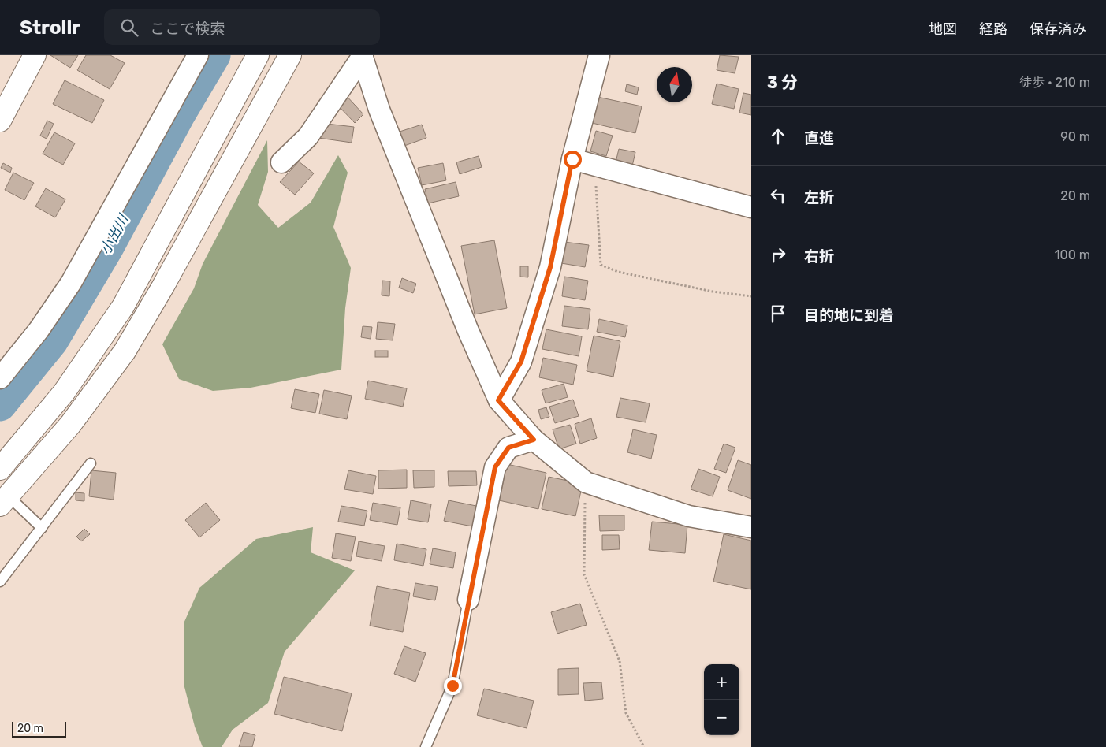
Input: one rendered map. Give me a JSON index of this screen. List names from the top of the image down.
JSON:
{
  "water": ["小出川"],
  "scale_bar": "20 m",
  "north": "top",
  "page": {
    "header": "Strollr",
    "search": "ここで検索",
    "nav": ["地図", "経路", "保存済み"],
    "heading": ["3 分", "徒歩 · 210 m"],
    "list": [
      ["直進", "90 m"],
      ["左折", "20 m"],
      ["右折", "100 m"],
      "目的地に到着"
    ],
    "map_buttons": ["+", "−"],
    "scale": "20 m"
  }
}
